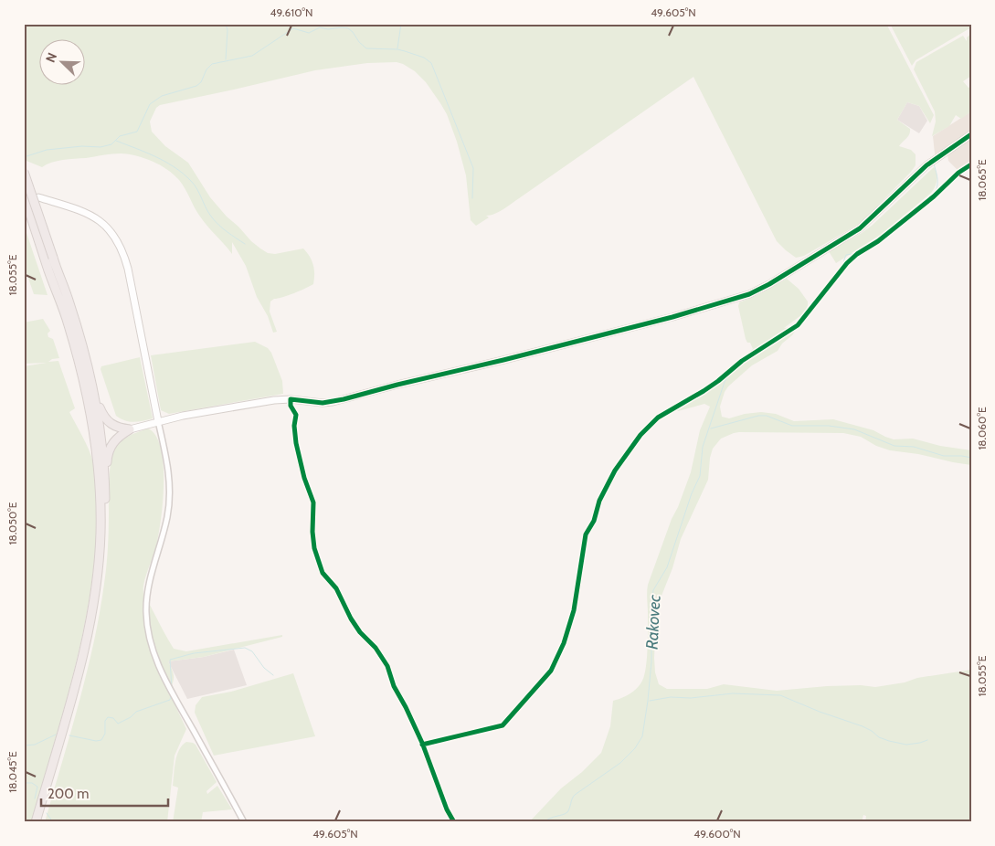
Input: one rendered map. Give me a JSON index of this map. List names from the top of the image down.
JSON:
{
  "water": ["Rakovec"],
  "scale_bar": "200 m",
  "north": "top left",
  "coordinates": [
    "49.610°N",
    "49.605°N",
    "18.065°E",
    "18.055°E",
    "18.060°E",
    "18.050°E",
    "18.045°E",
    "49.600°N"
  ]
}
